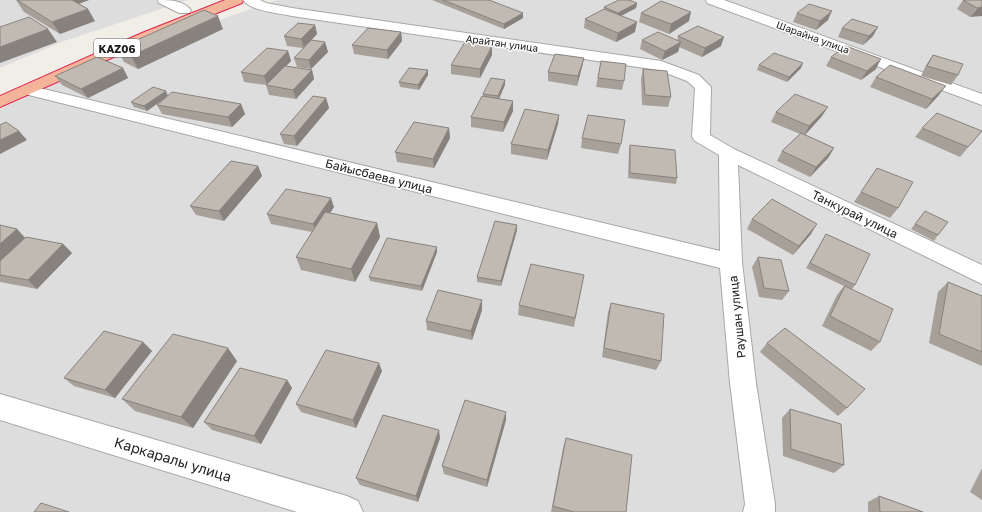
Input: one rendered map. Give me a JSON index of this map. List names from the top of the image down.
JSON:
{
  "streets": {
    "highway": ["KАZ06"],
    "street": [
      "Шарайна улица",
      "Арайтан улица",
      "Байысбаева улица",
      "Танкурай улица",
      "Раушан улица",
      "Каркаралы улица"
    ]
  },
  "crossings": [
    ["Арайтан улица", "Танкурай улица"],
    ["Арайтан улица", "Раушан улица"],
    ["KАZ06", "Байысбаева улица"],
    ["Байысбаева улица", "Раушан улица"],
    ["Танкурай улица", "Раушан улица"]
  ]
}
